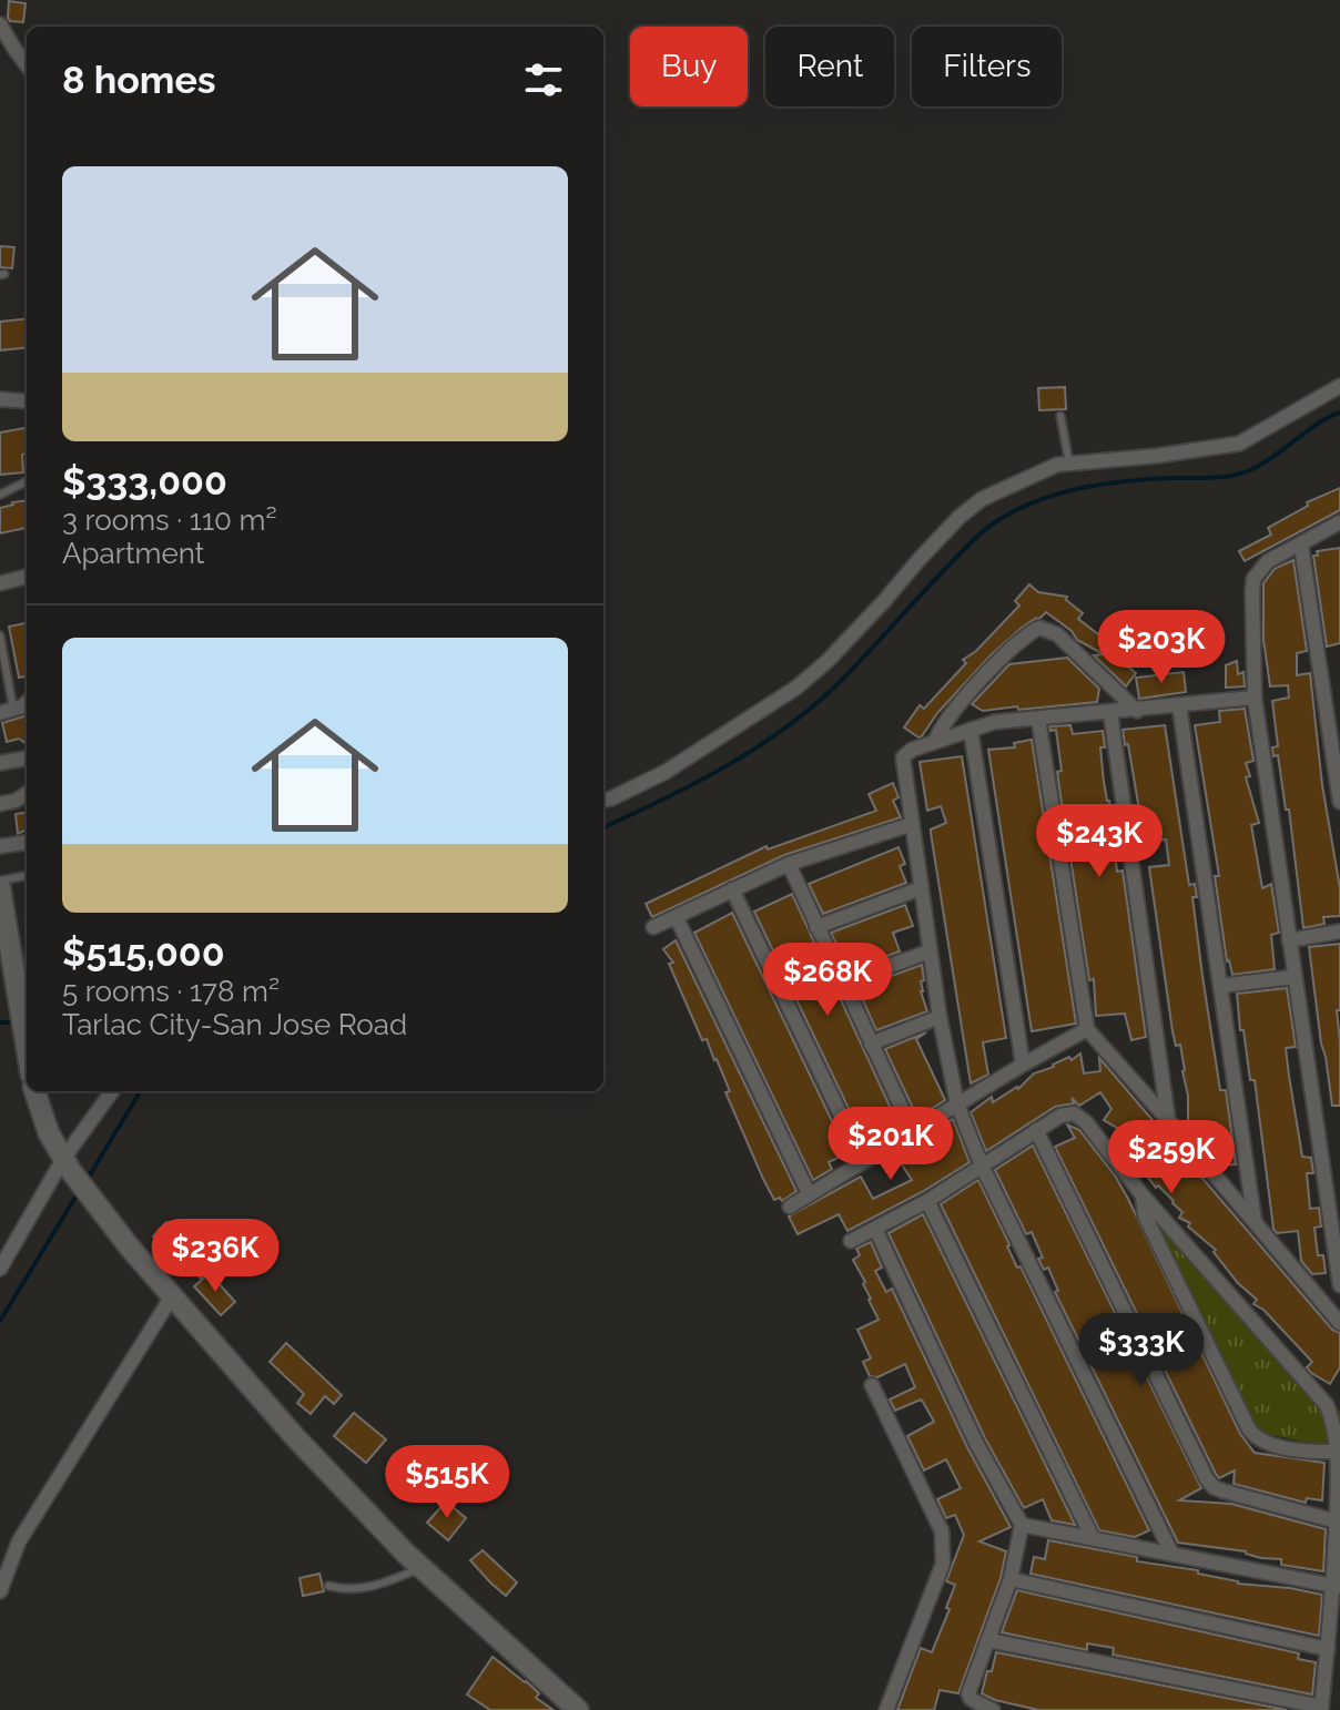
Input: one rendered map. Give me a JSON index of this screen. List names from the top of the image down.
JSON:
{
  "page": {
    "chip": ["Buy", "Rent", "Filters"],
    "heading": "8 homes",
    "list": [
      {
        "name": "$333,000",
        "note": "3 rooms · 110 m² · Apartment"
      },
      {
        "name": "$515,000",
        "note": "5 rooms · 178 m² · Tarlac City-San Jose Road"
      }
    ],
    "price": [
      "$203K",
      "$243K",
      "$268K",
      "$201K",
      "$259K",
      "$236K",
      "$333K",
      "$515K"
    ]
  }
}
